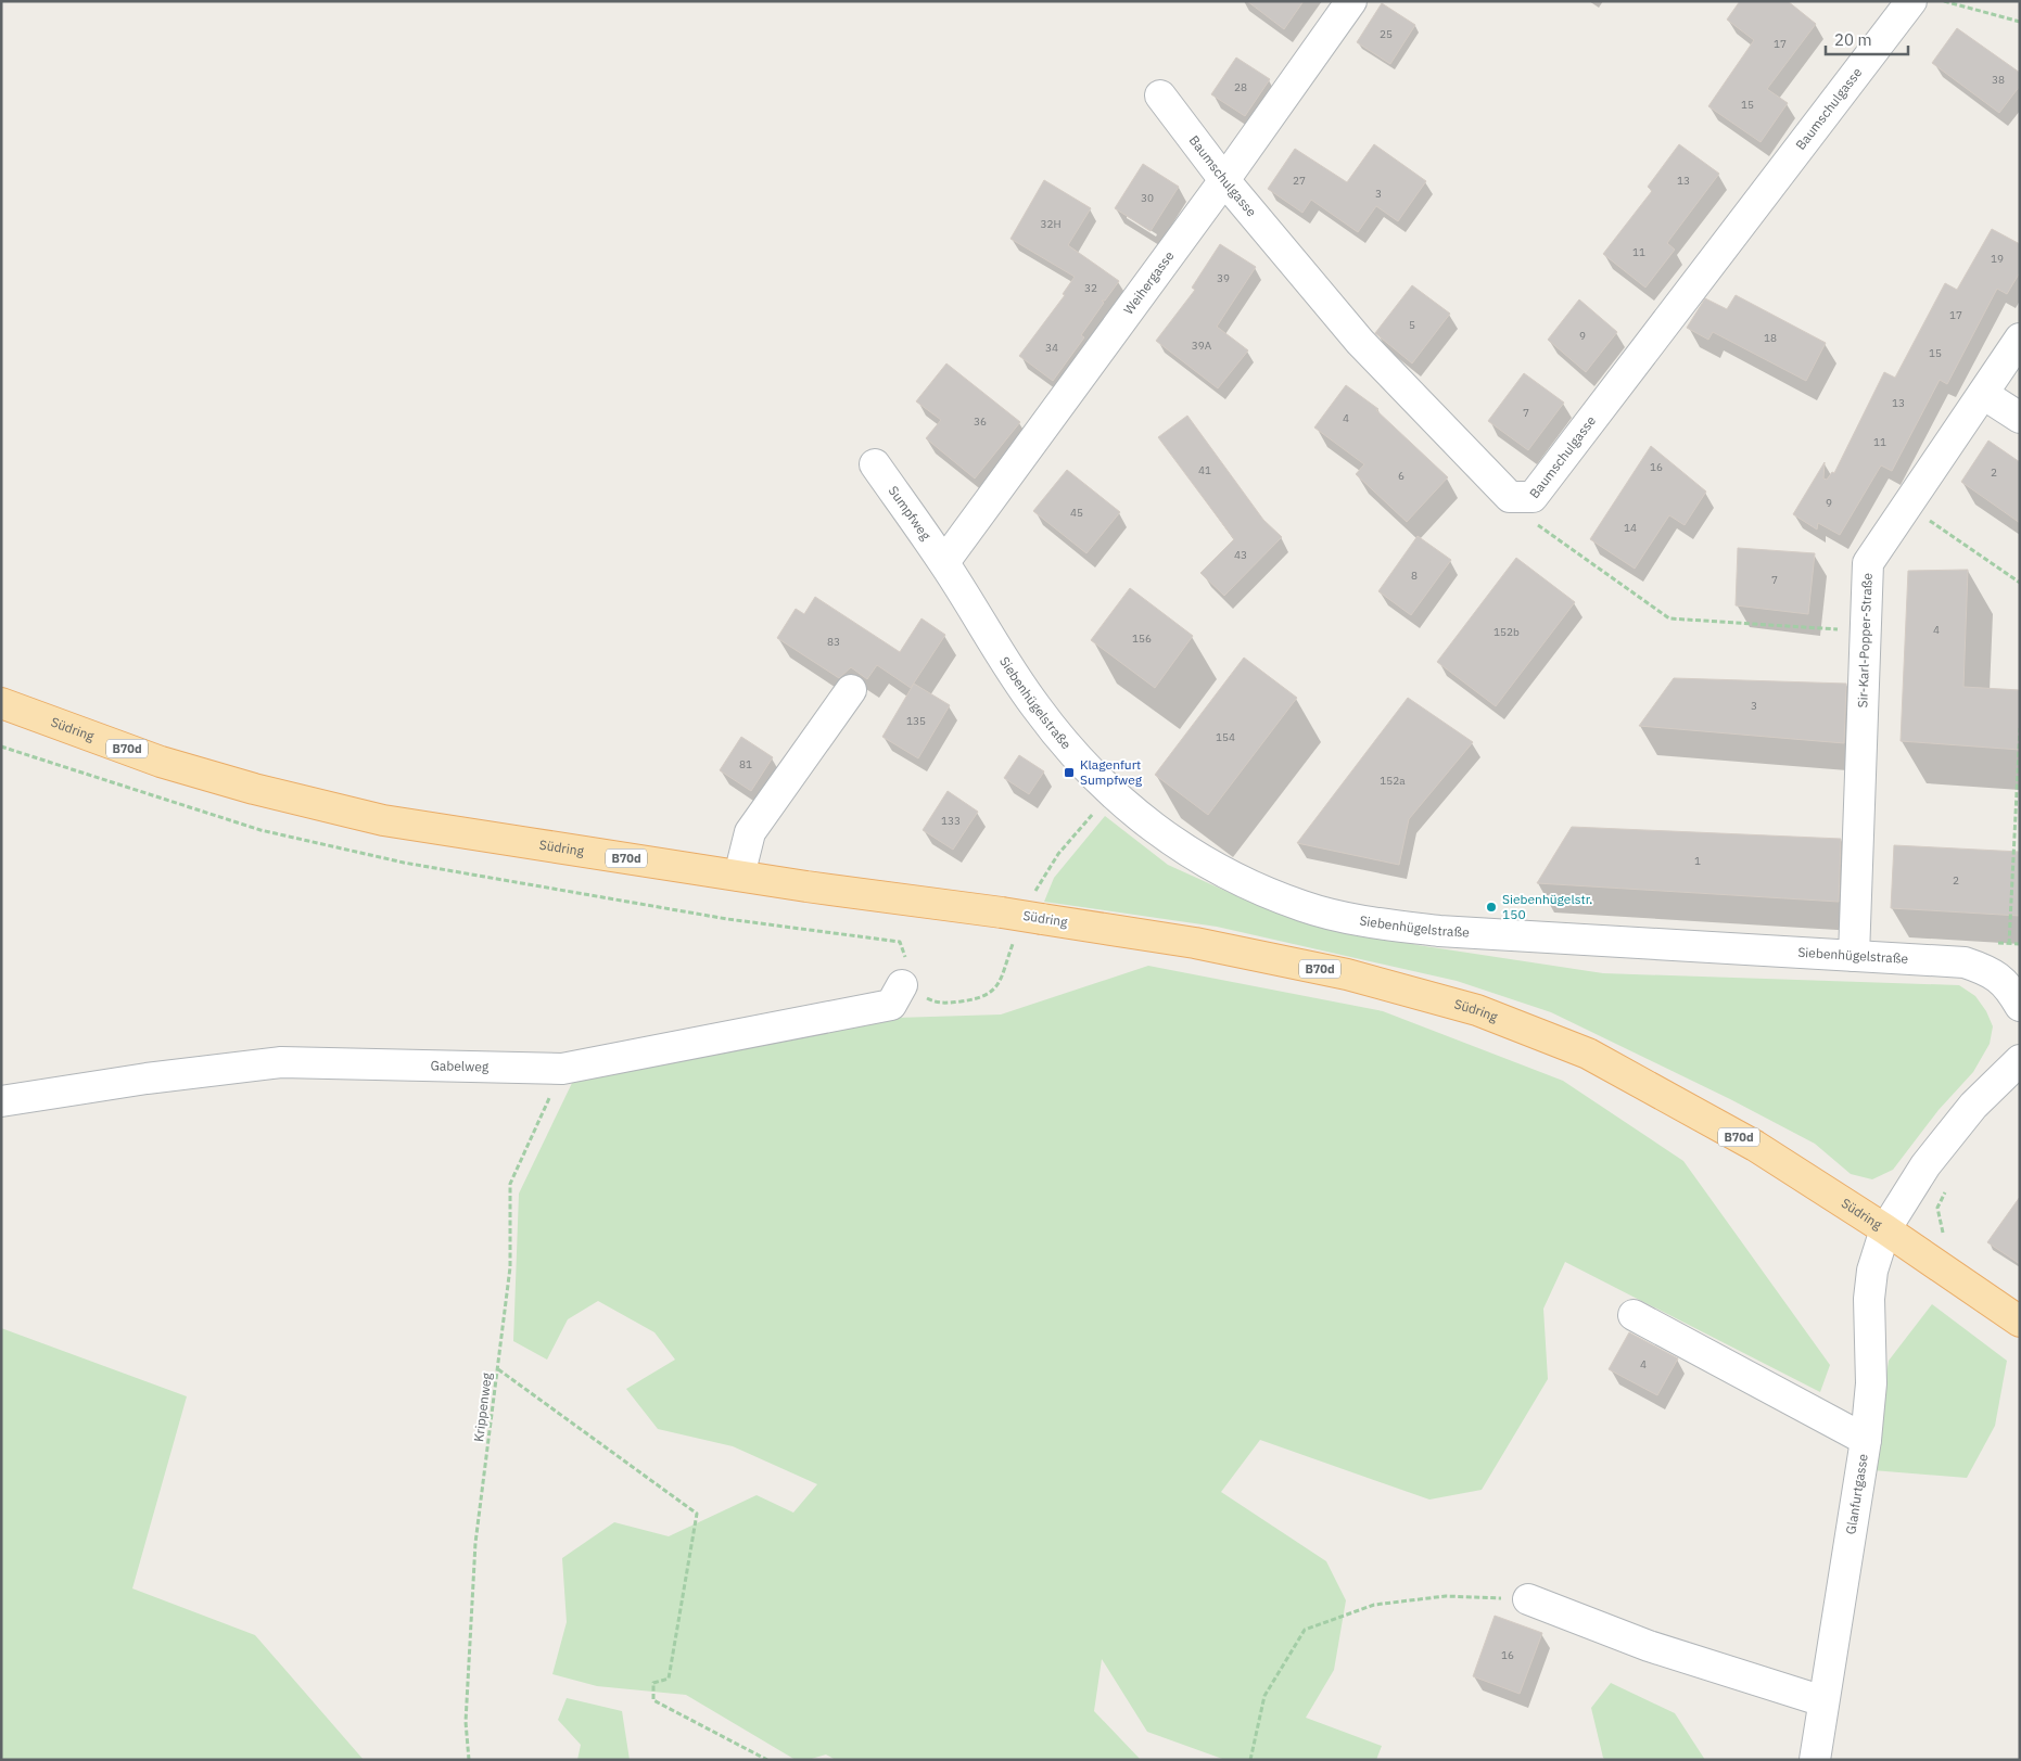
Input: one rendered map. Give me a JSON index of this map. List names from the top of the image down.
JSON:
{
  "streets": {
    "main road": ["Südring", "B70d"],
    "street": [
      "Baumschulgasse",
      "Weihergasse",
      "Sumpfweg",
      "Sir-Karl-Popper-Straße",
      "Siebenhügelstraße",
      "Gabelweg",
      "Glanfurtgasse"
    ],
    "path": ["Krippenweg"]
  },
  "crossings": [
    ["Baumschulgasse", "Weihergasse"],
    ["Weihergasse", "Sumpfweg"],
    ["Weihergasse", "Siebenhügelstraße"],
    ["Sumpfweg", "Siebenhügelstraße"],
    ["Sir-Karl-Popper-Straße", "Siebenhügelstraße"],
    ["Südring", "Glanfurtgasse"],
    ["Gabelweg", "Krippenweg"]
  ],
  "places": {
    "transit": ["Klagenfurt Sumpfweg"],
    "other": ["Siebenhügelstr. 150"]
  },
  "house_numbers": [
    "25",
    "17",
    "38",
    "28",
    "15",
    "27",
    "13",
    "3",
    "30",
    "32H",
    "11",
    "19",
    "39",
    "32",
    "17",
    "5",
    "9",
    "18",
    "39A",
    "34",
    "15",
    "13",
    "7",
    "4",
    "36",
    "11",
    "16",
    "41",
    "2",
    "6",
    "9",
    "45",
    "14",
    "43",
    "8",
    "7",
    "4",
    "152b",
    "156",
    "83",
    "3",
    "135",
    "154",
    "81",
    "152a",
    "133",
    "1",
    "2",
    "4",
    "16"
  ],
  "scale_bar": "20 m"
}
